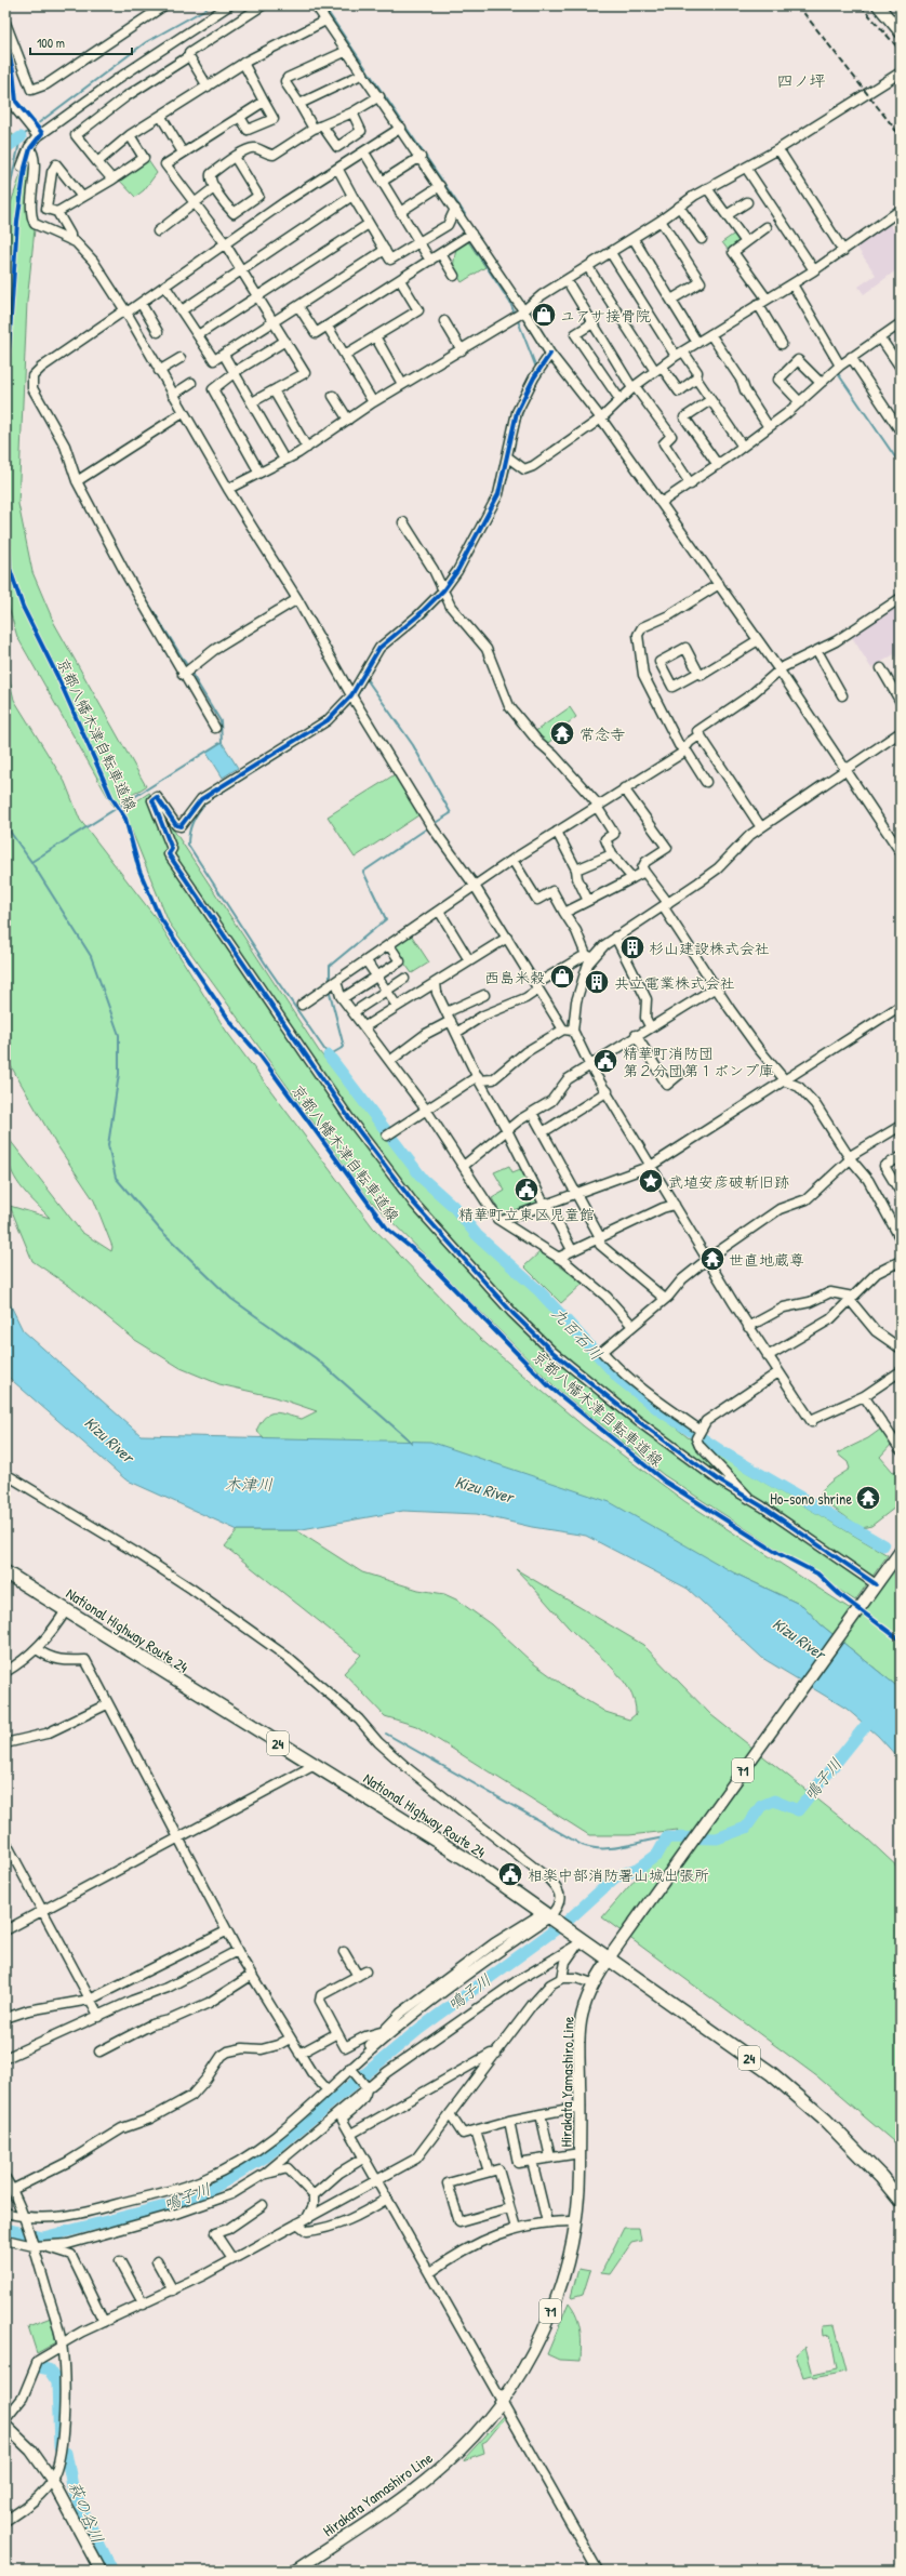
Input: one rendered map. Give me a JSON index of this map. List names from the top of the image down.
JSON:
{
  "streets": {
    "highway": ["National Highway Route 24", "24"],
    "main road": ["71", "Hirakata Yamashiro Line"],
    "cycle path": ["京都八幡木津自転車道線"]
  },
  "crossings": [
    ["National Highway Route 24", "Hirakata Yamashiro Line"]
  ],
  "districts": ["四ノ坪"],
  "water": [
    "九百石川",
    "Kizu River",
    "木津川",
    "鳴子川",
    "萩の谷川"
  ],
  "places": {
    "shop": ["ユアサ接骨院", "西島米穀"],
    "temple": ["常念寺", "世直地蔵尊", "Ho-sono shrine"],
    "building": ["杉山建設株式会社", "共立電業株式会社"],
    "public building": ["精華町消防団 第２分団第１ポンプ庫", "精華町立東区児童館", "相楽中部消防署山城出張所"],
    "place": ["武埴安彦破斬旧跡"]
  },
  "scale_bar": "100 m"
}
